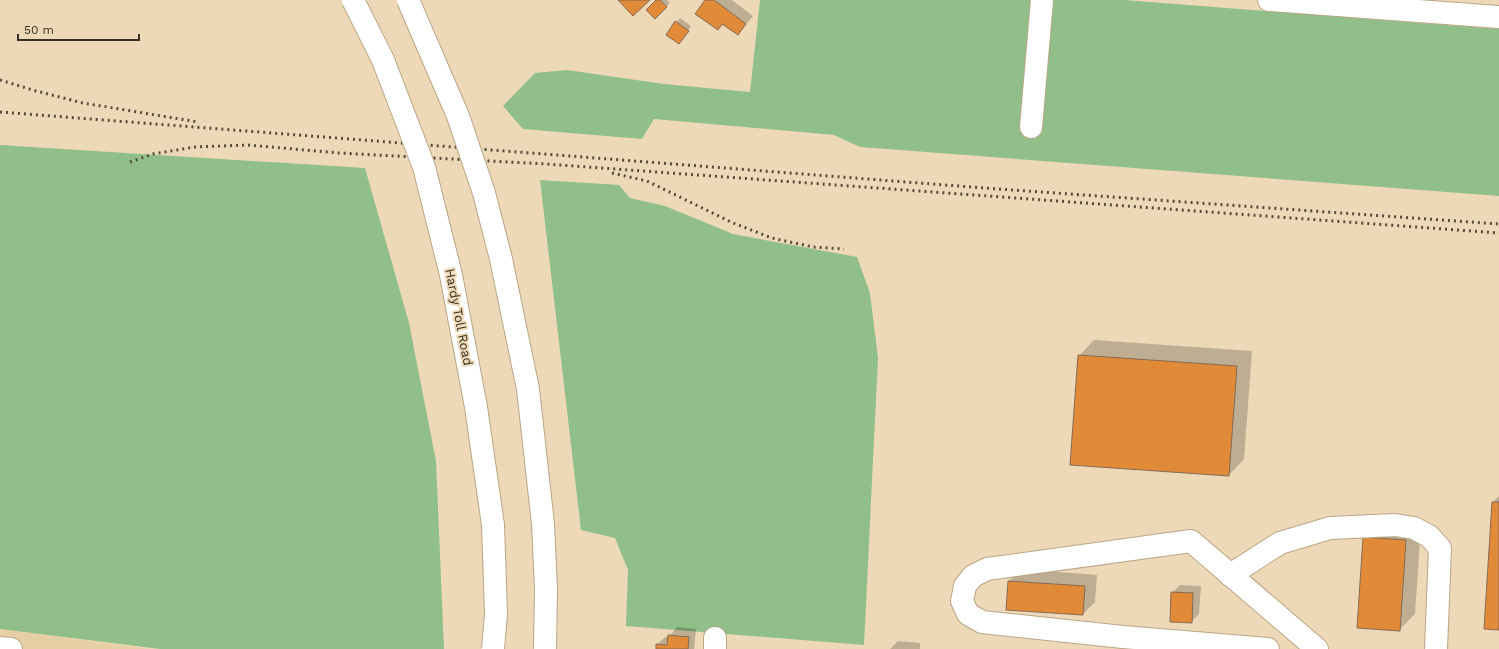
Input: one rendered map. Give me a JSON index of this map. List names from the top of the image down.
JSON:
{
  "streets": {
    "main road": ["Hardy Toll Road"]
  },
  "scale_bar": "50 m"
}
